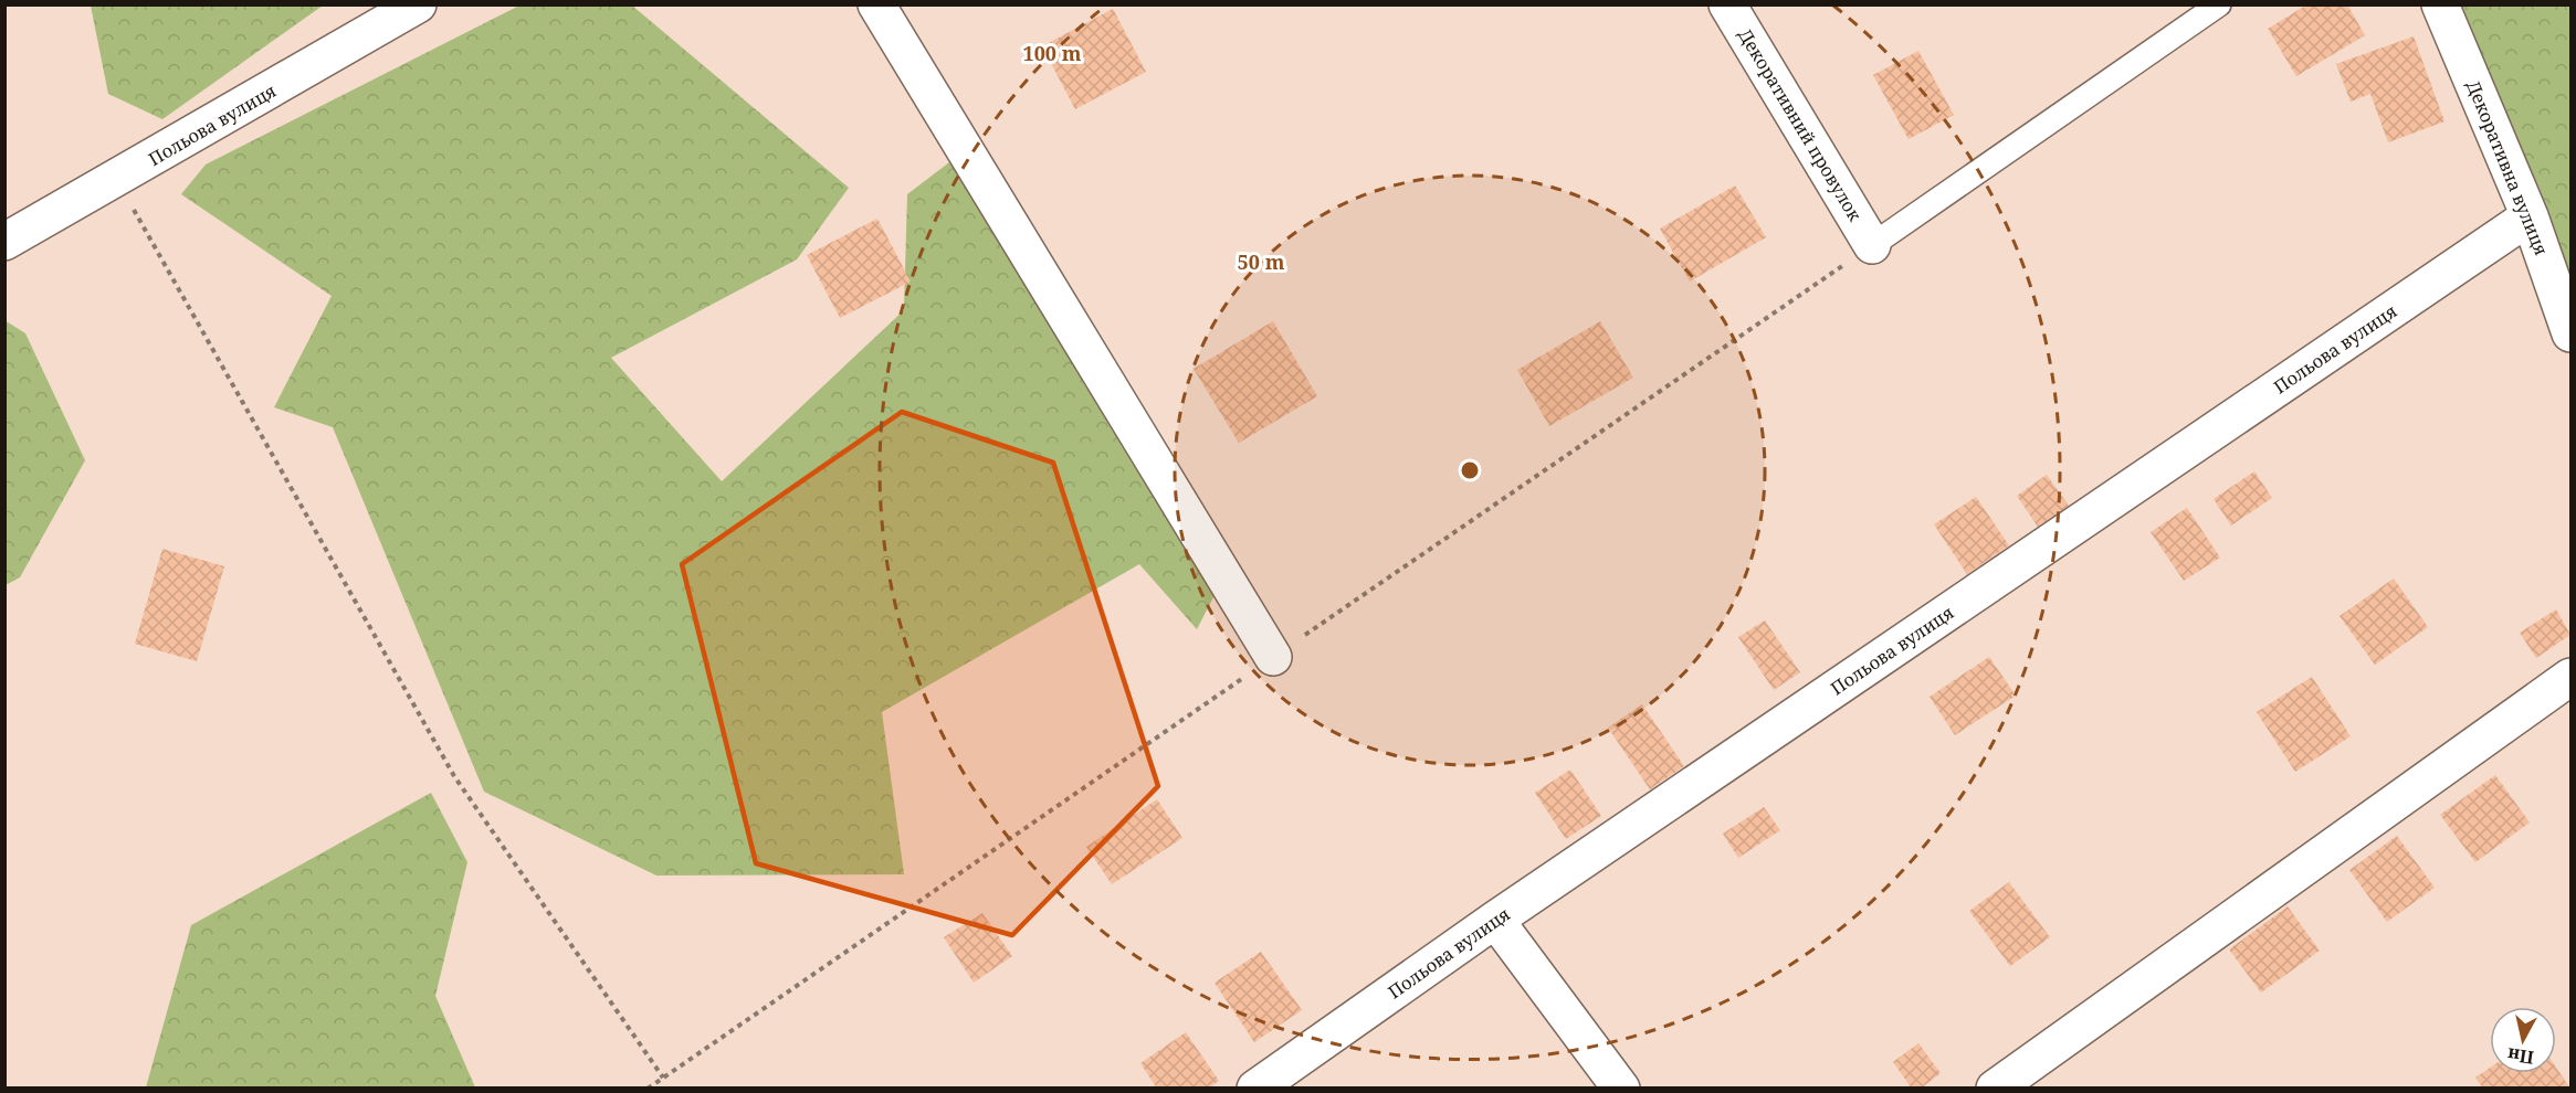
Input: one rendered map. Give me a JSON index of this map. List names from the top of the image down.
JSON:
{
  "streets": {
    "street": ["Польова вулиця", "Декоративний провулок", "Декоративна вулиця"]
  },
  "crossings": [
    ["Польова вулиця", "Декоративна вулиця"]
  ],
  "north": "bottom",
  "rings": ["100 m", "50 m"]
}
